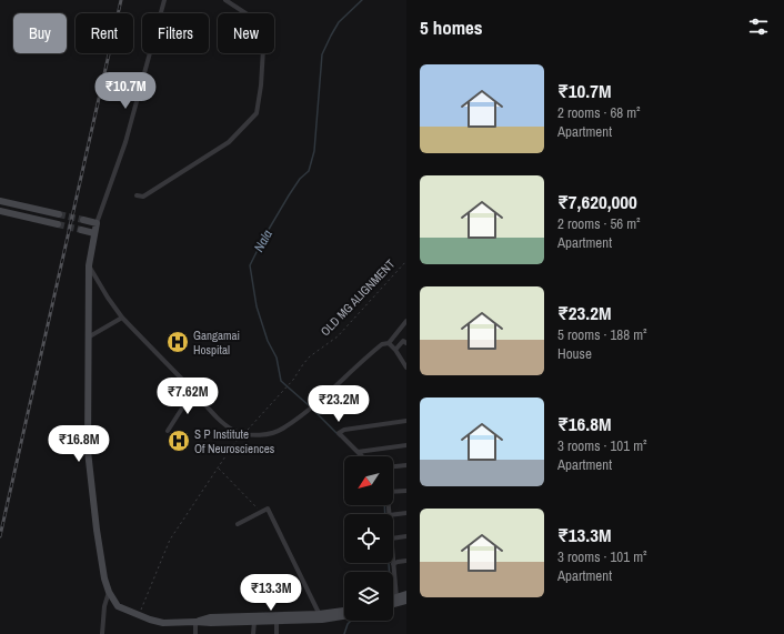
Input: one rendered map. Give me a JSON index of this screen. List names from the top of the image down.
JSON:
{
  "streets": {
    "path": ["OLD MG ALIGNMENT"]
  },
  "water": ["Nala"],
  "places": {
    "hospital": ["Gangamai Hospital", "S P Institute Of Neurosciences"]
  },
  "north": "bottom left",
  "page": {
    "heading": "5 homes",
    "chip": [
      "Buy",
      "Rent",
      "Filters",
      "New"
    ],
    "list": [
      {
        "name": "₹10.7M",
        "note": "2 rooms · 68 m² · Apartment"
      },
      {
        "name": "₹7,620,000",
        "note": "2 rooms · 56 m² · Apartment"
      },
      {
        "name": "₹23.2M",
        "note": "5 rooms · 188 m² · House"
      },
      {
        "name": "₹16.8M",
        "note": "3 rooms · 101 m² · Apartment"
      },
      {
        "name": "₹13.3M",
        "note": "3 rooms · 101 m² · Apartment"
      }
    ],
    "price": [
      "₹10.7M",
      "₹7.62M",
      "₹23.2M",
      "₹16.8M",
      "₹13.3M"
    ]
  }
}
